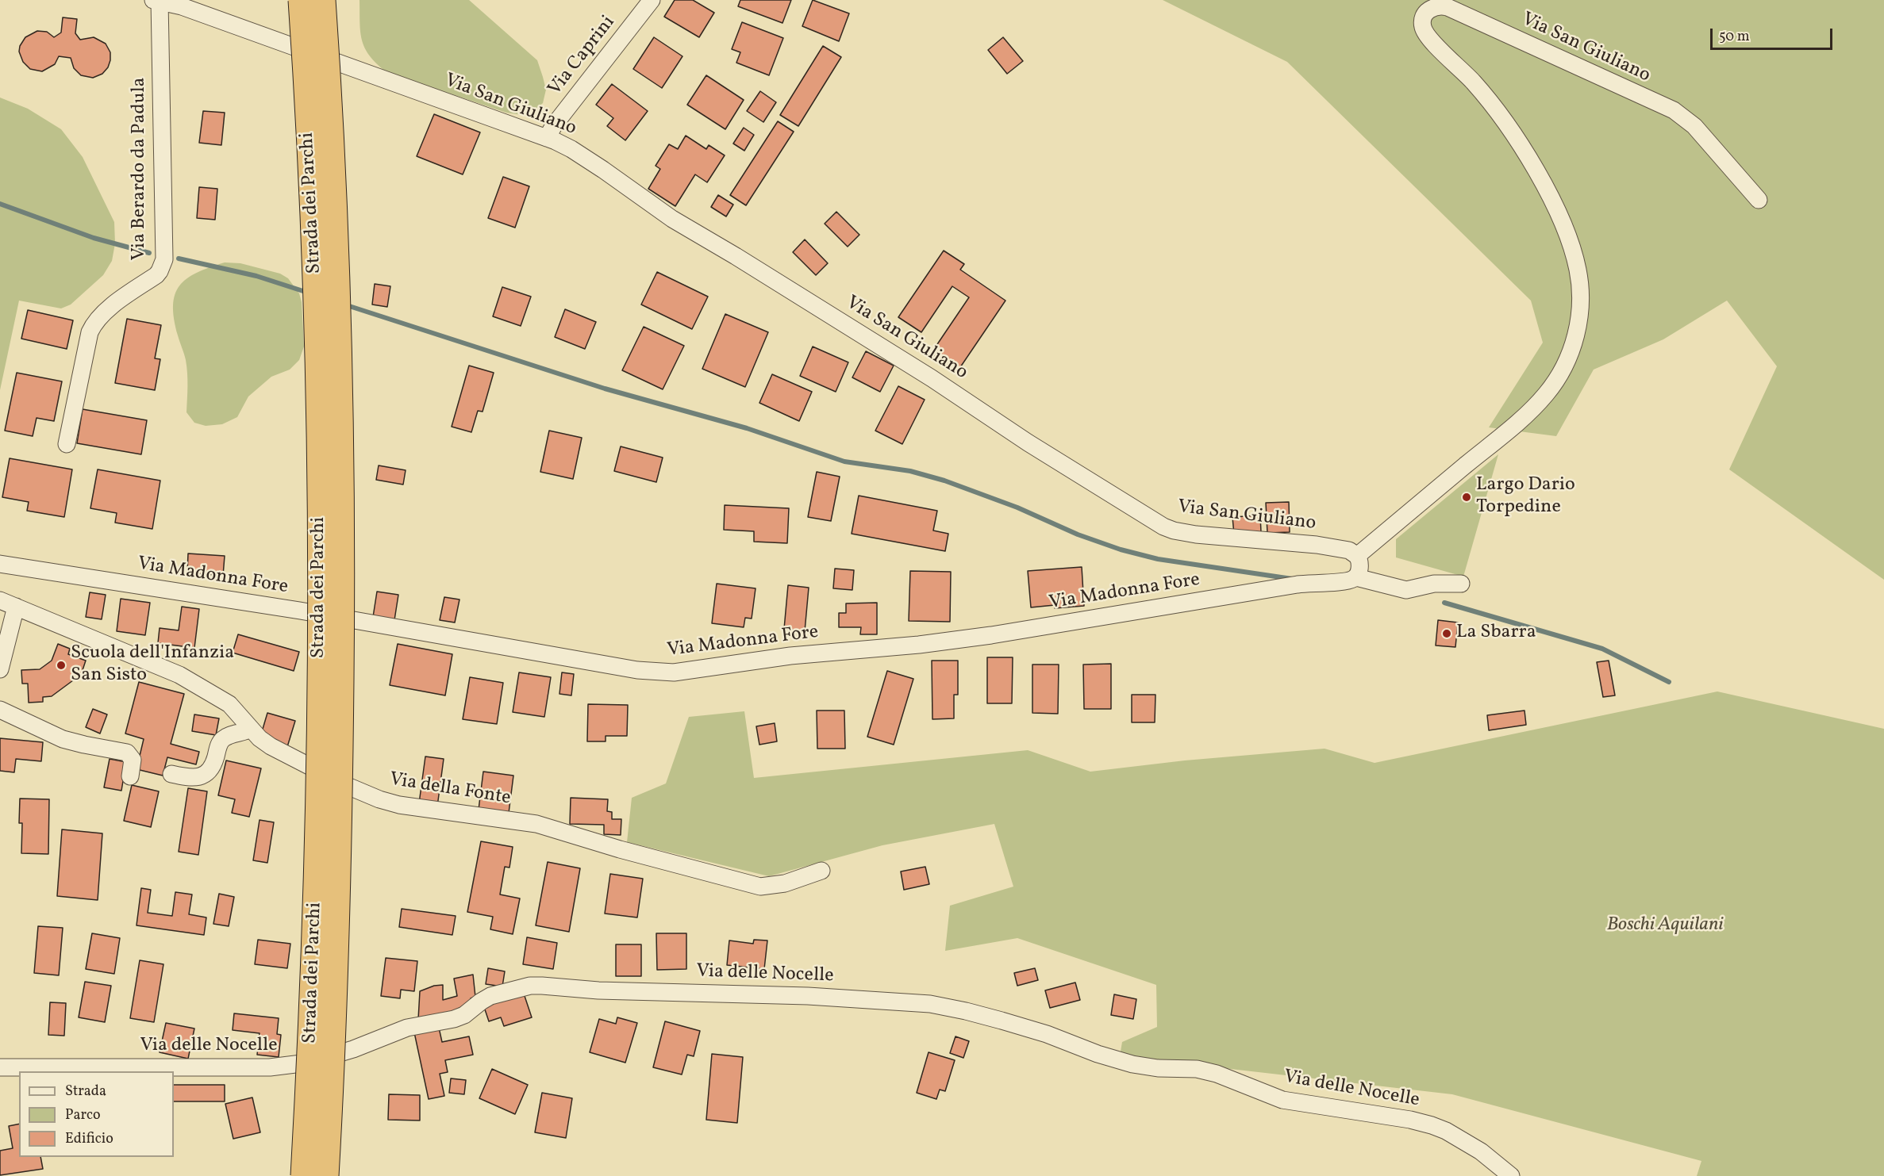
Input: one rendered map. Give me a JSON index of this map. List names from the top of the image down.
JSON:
{
  "streets": {
    "highway": ["Strada dei Parchi"],
    "street": [
      "Via San Giuliano",
      "Via Caprini",
      "Via Berardo da Padula",
      "Via Madonna Fore",
      "Via della Fonte",
      "Via delle Nocelle"
    ]
  },
  "crossings": [
    ["Via San Giuliano", "Via Caprini"],
    ["Via San Giuliano", "Via Berardo da Padula"]
  ],
  "parks": ["Boschi Aquilani"],
  "places": ["Largo Dario Torpedine", "La Sbarra", "Scuola dell'Infanzia San Sisto"],
  "legend": ["Strada", "Parco", "Edificio"],
  "scale_bar": "50 m"
}
